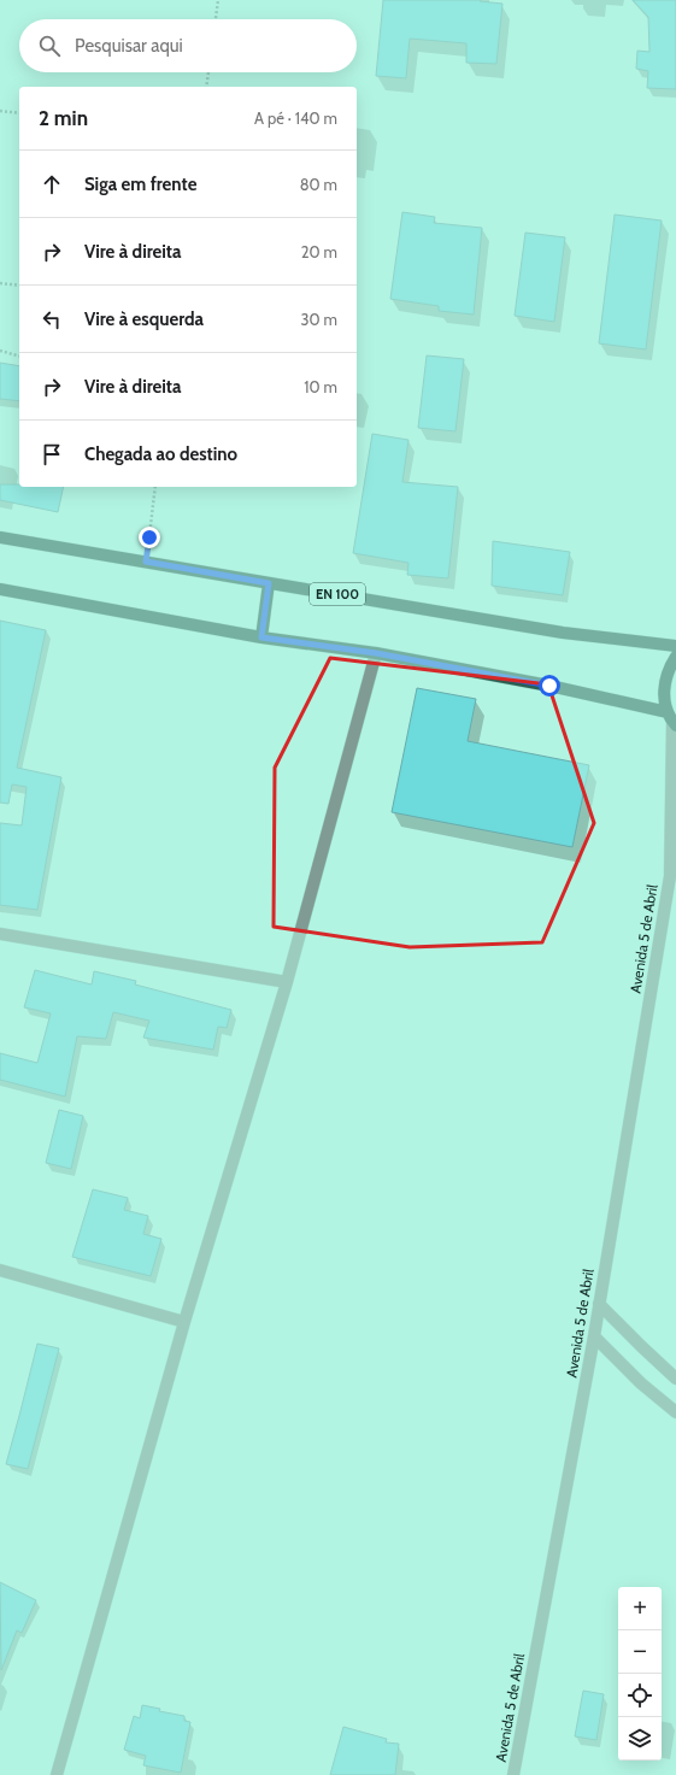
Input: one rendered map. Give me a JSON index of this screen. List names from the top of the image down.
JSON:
{
  "streets": {
    "main road": ["EN 100"],
    "street": ["Avenida 5 de Abril"]
  },
  "page": {
    "search": "Pesquisar aqui",
    "heading": ["2 min", "A pé · 140 m"],
    "list": [
      ["Siga em frente", "80 m"],
      ["Vire à direita", "20 m"],
      ["Vire à esquerda", "30 m"],
      ["Vire à direita", "10 m"],
      "Chegada ao destino"
    ],
    "map_buttons": ["+", "−"]
  }
}
